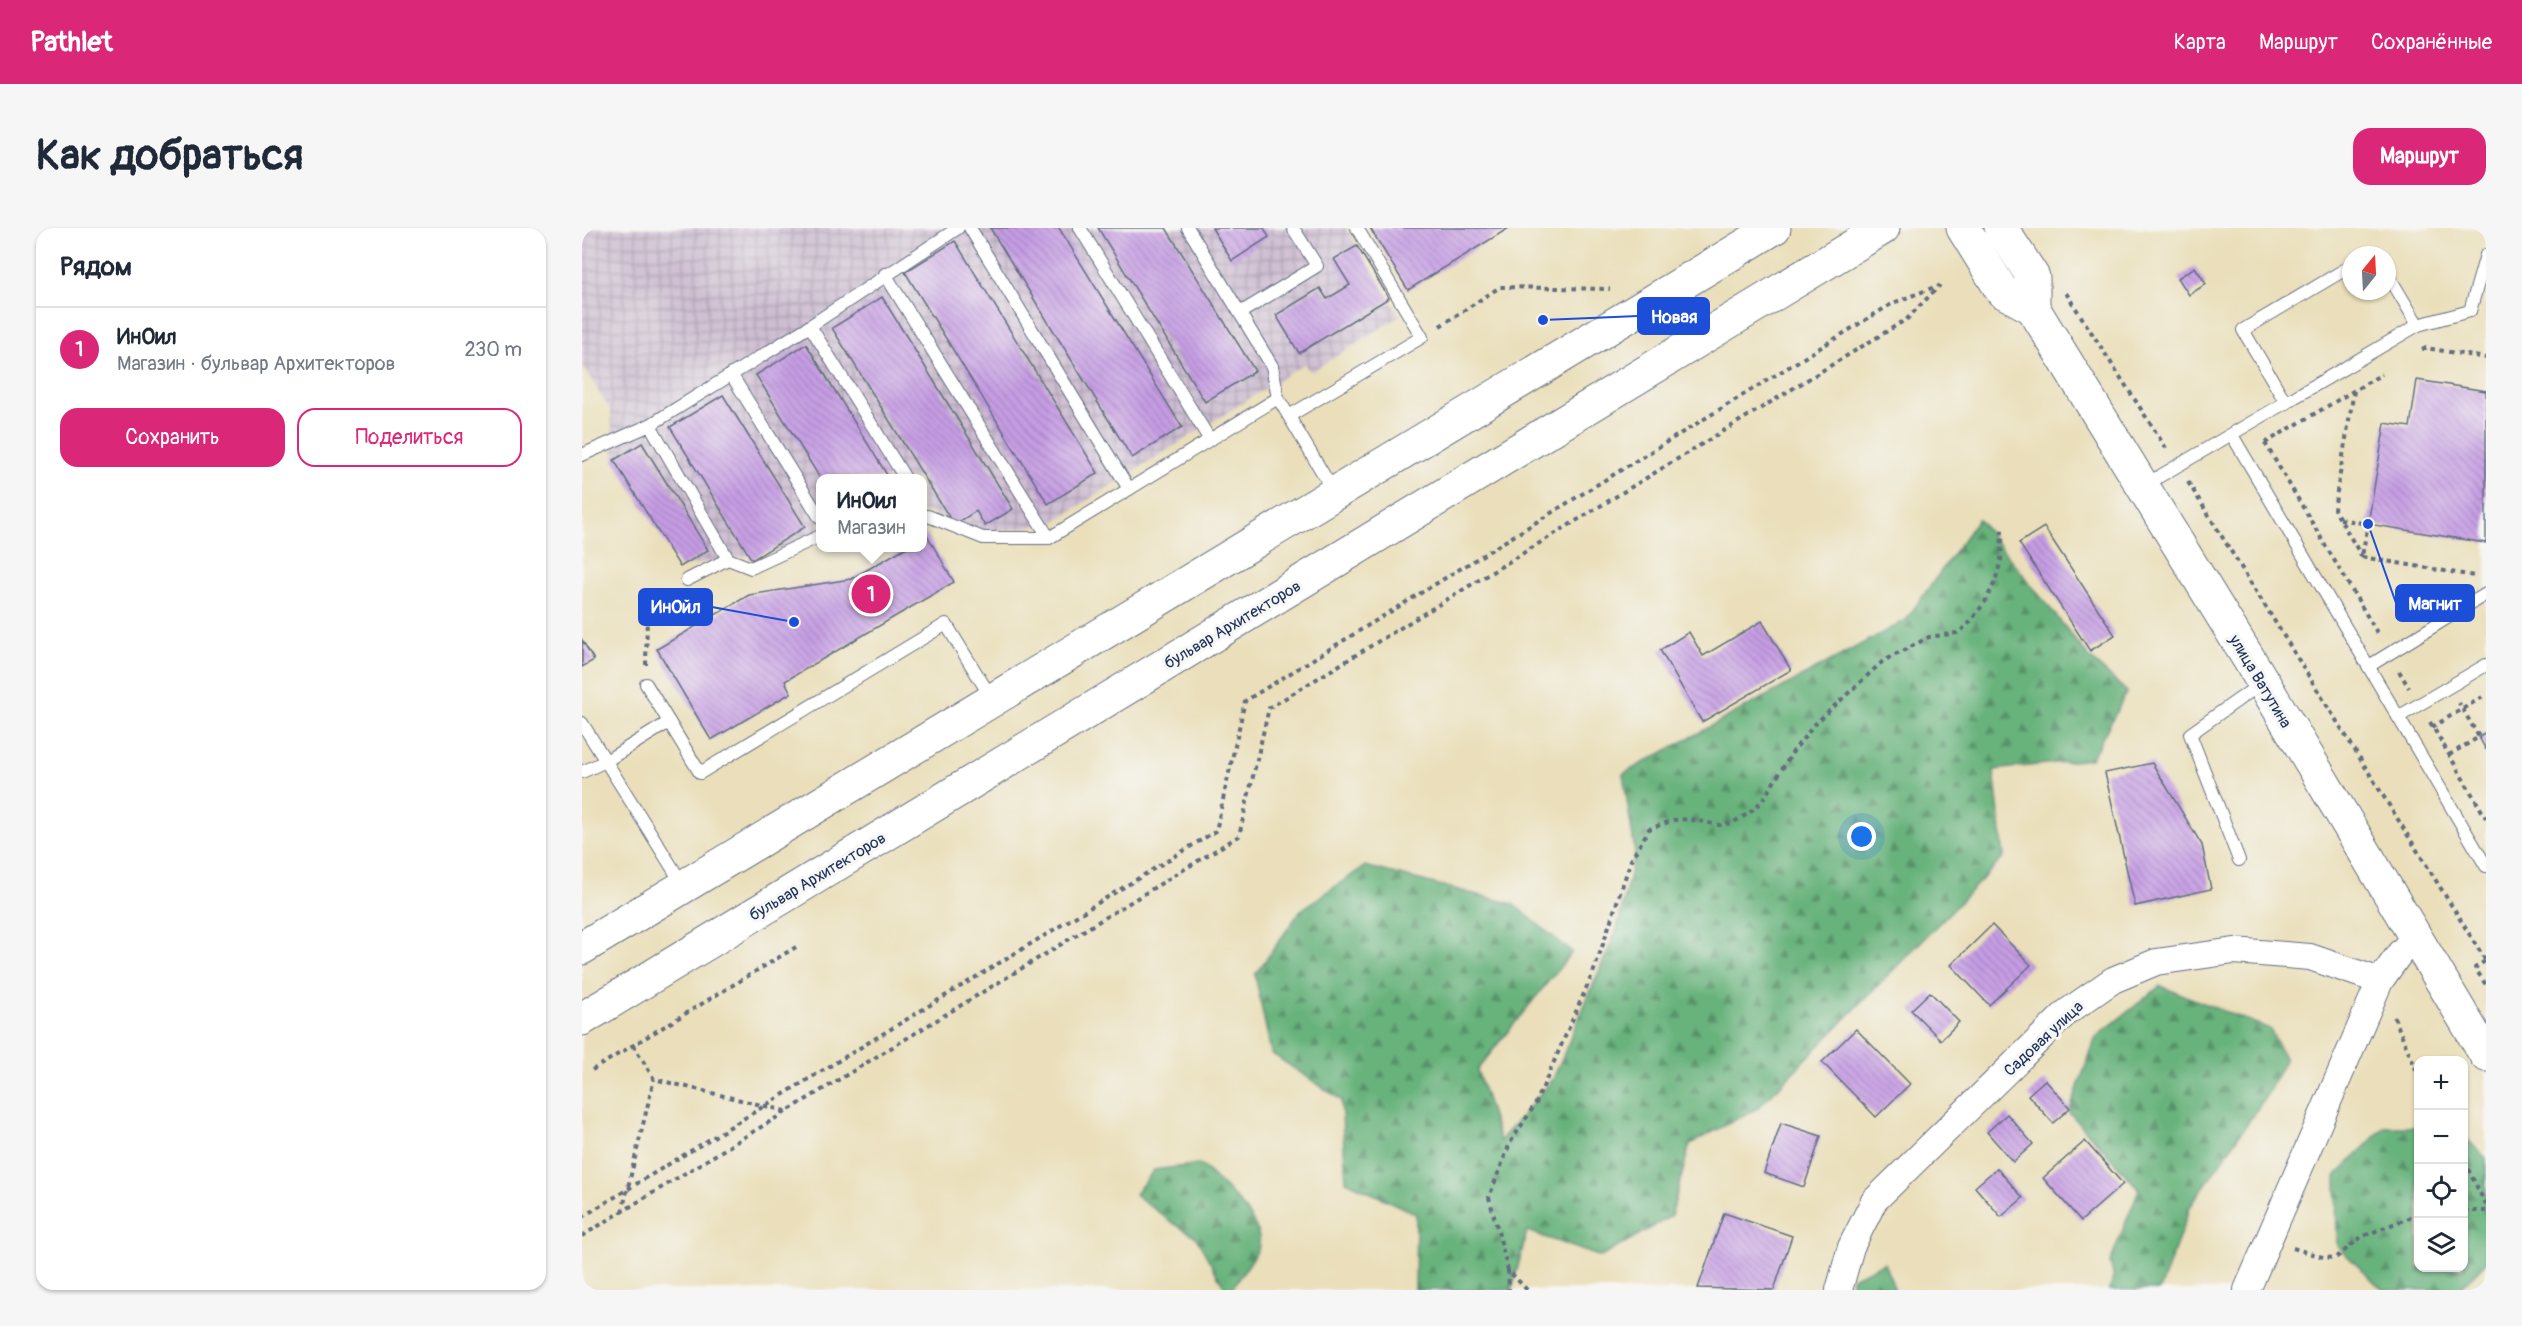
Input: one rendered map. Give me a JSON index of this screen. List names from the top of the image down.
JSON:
{
  "streets": {
    "main road": ["бульвар Архитекторов", "улица Ватутина"],
    "street": ["Садовая улица"]
  },
  "places": ["Новая", "Магнит", "ИнОйл"],
  "north": "top",
  "page": {
    "header": "Pathlet",
    "nav": ["Карта", "Маршрут", "Сохранённые"],
    "buttons": [
      "Маршрут",
      ["Сохранить", "Поделиться"]
    ],
    "title": "Как добраться",
    "heading": "Рядом",
    "list": [
      {
        "mark": "1",
        "name": "ИнОил",
        "note": "Магазин · бульвар Архитекторов",
        "value": "230 m"
      }
    ],
    "popup": ["ИнОил", "Магазин"],
    "pins": "1",
    "map_buttons": ["+", "−"]
  }
}
